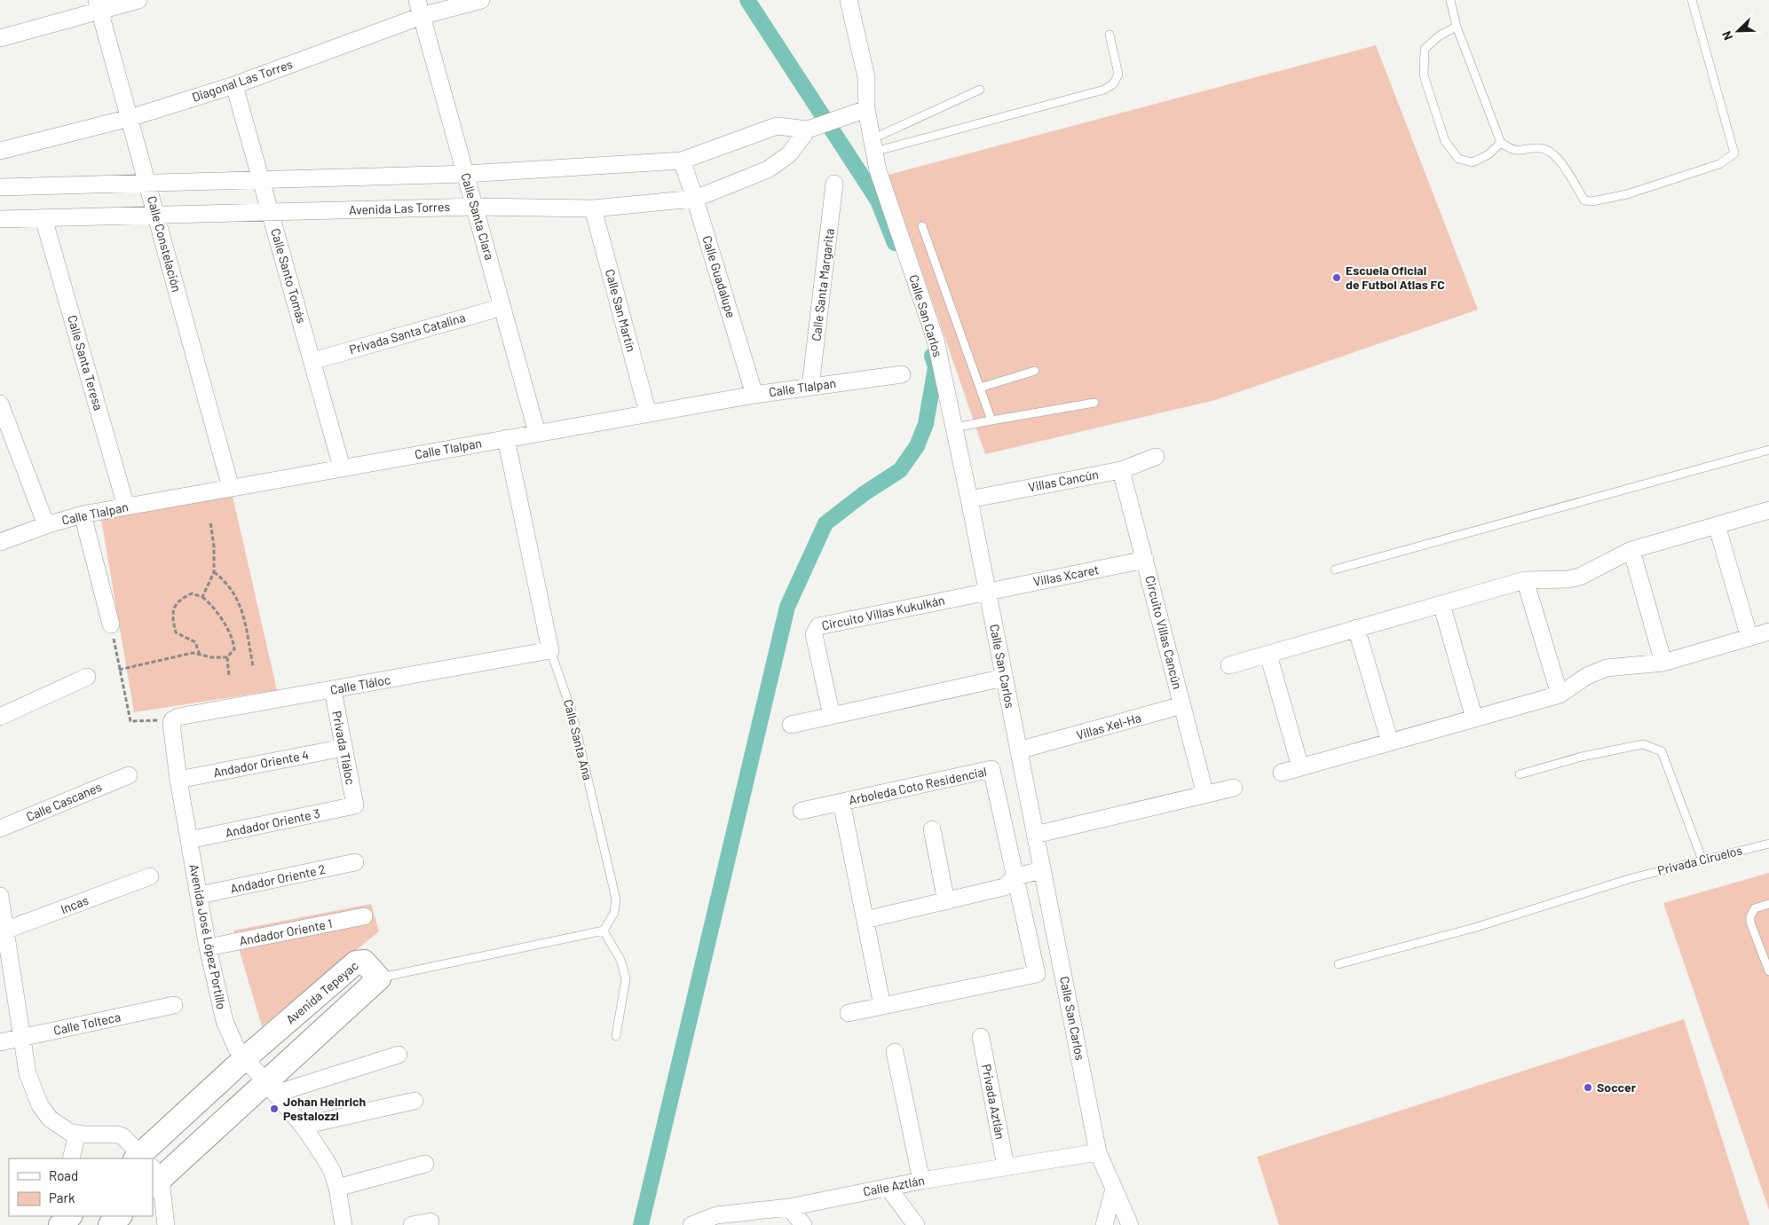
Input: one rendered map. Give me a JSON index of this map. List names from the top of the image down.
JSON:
{
  "streets": {
    "street": [
      "Diagonal Las Torres",
      "Avenida Las Torres",
      "Calle Santa Clara",
      "Calle Constelación",
      "Calle Santo Tomás",
      "Calle Guadalupe",
      "Calle Santa Margarita",
      "Calle San Martín",
      "Calle San Carlos",
      "Privada Santa Catalina",
      "Calle Santa Teresa",
      "Calle Tlalpan",
      "Villas Cancún",
      "Villas Xcaret",
      "Circuito Villas Kukulkán",
      "Circuito Villas Cancún",
      "Calle Tláloc",
      "Villas Xel-Ha",
      "Calle Santa Ana",
      "Privada Tláloc",
      "Andador Oriente 4",
      "Arboleda Coto Residencial",
      "Calle Cascanes",
      "Andador Oriente 3",
      "Andador Oriente 2",
      "Incas",
      "Andador Oriente 1",
      "Avenida José López Portillo",
      "Avenida Tepeyac",
      "Calle Tolteca",
      "Privada Aztlán",
      "Calle Aztlán"
    ],
    "lane": ["Privada Ciruelos"]
  },
  "crossings": [
    ["Diagonal Las Torres", "Calle Santa Clara"],
    ["Diagonal Las Torres", "Calle Constelación"],
    ["Diagonal Las Torres", "Calle Santo Tomás"],
    ["Avenida Las Torres", "Calle Santa Clara"],
    ["Avenida Las Torres", "Calle Constelación"],
    ["Avenida Las Torres", "Calle Santo Tomás"],
    ["Avenida Las Torres", "Calle Guadalupe"],
    ["Avenida Las Torres", "Calle San Martín"],
    ["Avenida Las Torres", "Calle Santa Teresa"],
    ["Calle Santa Clara", "Privada Santa Catalina"],
    ["Calle Santa Clara", "Calle Tlalpan"],
    ["Calle Constelación", "Calle Tlalpan"],
    ["Calle Santo Tomás", "Privada Santa Catalina"],
    ["Calle Santo Tomás", "Calle Tlalpan"],
    ["Calle Guadalupe", "Calle Tlalpan"],
    ["Calle Santa Margarita", "Calle Tlalpan"],
    ["Calle San Martín", "Calle Tlalpan"],
    ["Calle San Carlos", "Villas Cancún"],
    ["Calle San Carlos", "Villas Xcaret"],
    ["Calle San Carlos", "Circuito Villas Kukulkán"],
    ["Calle San Carlos", "Villas Xel-Ha"],
    ["Calle San Carlos", "Calle Aztlán"],
    ["Calle Santa Teresa", "Calle Tlalpan"],
    ["Calle Tlalpan", "Calle Santa Ana"],
    ["Villas Cancún", "Circuito Villas Cancún"],
    ["Villas Xcaret", "Circuito Villas Kukulkán"],
    ["Villas Xcaret", "Circuito Villas Cancún"],
    ["Circuito Villas Cancún", "Villas Xel-Ha"],
    ["Calle Tláloc", "Calle Santa Ana"],
    ["Calle Tláloc", "Privada Tláloc"],
    ["Calle Tláloc", "Avenida José López Portillo"],
    ["Privada Tláloc", "Andador Oriente 4"],
    ["Privada Tláloc", "Andador Oriente 3"],
    ["Andador Oriente 4", "Avenida José López Portillo"],
    ["Andador Oriente 3", "Avenida José López Portillo"],
    ["Andador Oriente 2", "Avenida José López Portillo"],
    ["Andador Oriente 1", "Avenida José López Portillo"],
    ["Avenida José López Portillo", "Avenida Tepeyac"],
    ["Privada Aztlán", "Calle Aztlán"]
  ],
  "places": ["Escuela Oficial de Futbol Atlas FC", "Soccer", "Johan Heinrich Pestalozzi"],
  "legend": ["Road", "Park"],
  "north": "bottom left"
}
